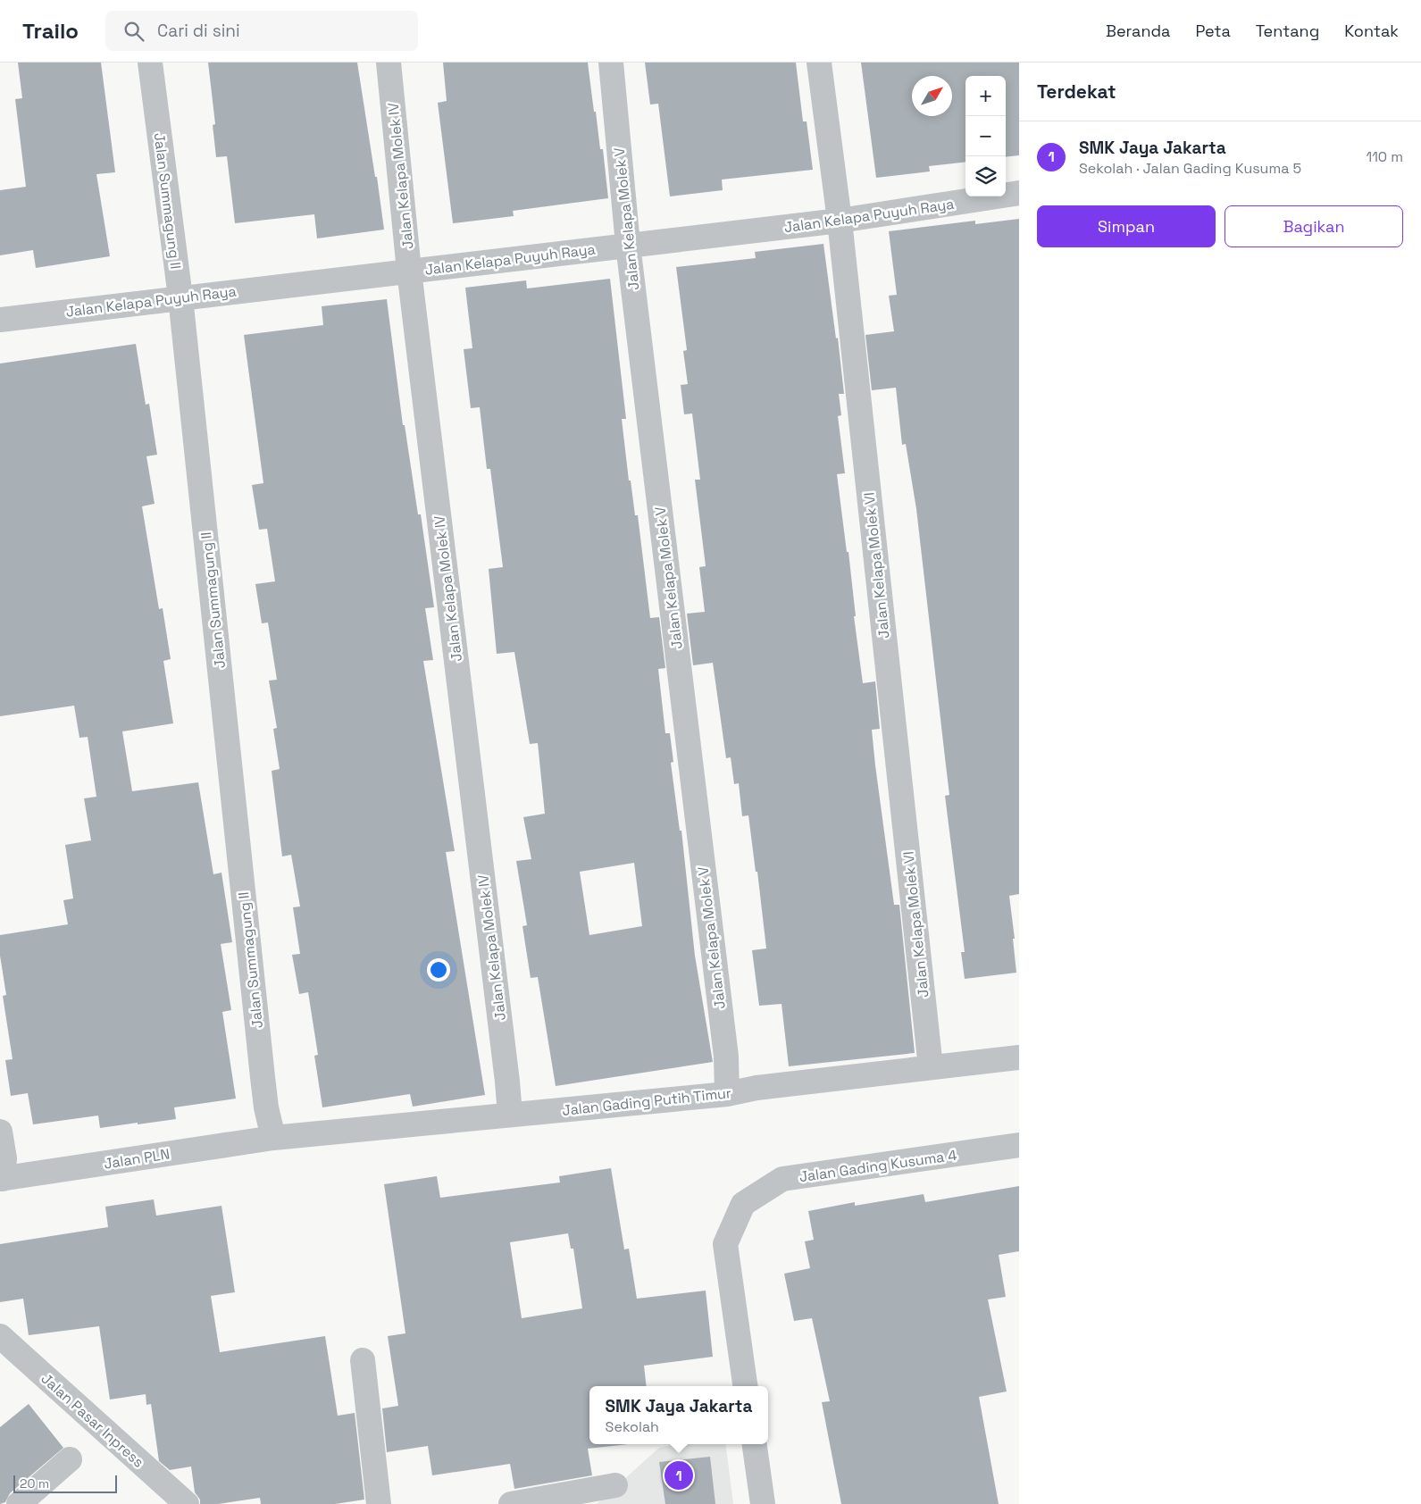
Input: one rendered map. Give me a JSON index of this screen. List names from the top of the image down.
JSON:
{
  "streets": {
    "street": [
      "Jalan Kelapa Molek IV",
      "Jalan Summagung II",
      "Jalan Kelapa Puyuh Raya",
      "Jalan Kelapa Molek V",
      "Jalan Kelapa Molek VI",
      "Jalan Gading Putih Timur",
      "Jalan PLN",
      "Jalan Gading Kusuma 4",
      "Jalan Pasar Inpress"
    ]
  },
  "crossings": [
    ["Jalan Kelapa Molek IV", "Jalan Kelapa Puyuh Raya"],
    ["Jalan Kelapa Molek IV", "Jalan Gading Putih Timur"],
    ["Jalan Summagung II", "Jalan Kelapa Puyuh Raya"],
    ["Jalan Summagung II", "Jalan Gading Putih Timur"],
    ["Jalan Summagung II", "Jalan PLN"],
    ["Jalan Kelapa Puyuh Raya", "Jalan Kelapa Molek V"],
    ["Jalan Kelapa Puyuh Raya", "Jalan Kelapa Molek VI"],
    ["Jalan Kelapa Molek V", "Jalan Gading Putih Timur"],
    ["Jalan Kelapa Molek VI", "Jalan Gading Putih Timur"],
    ["Jalan Gading Putih Timur", "Jalan PLN"]
  ],
  "scale_bar": "20 m",
  "north": "top right",
  "page": {
    "header": "Trailo",
    "search": "Cari di sini",
    "nav": [
      "Beranda",
      "Peta",
      "Tentang",
      "Kontak"
    ],
    "heading": "Terdekat",
    "map_buttons": ["+", "−"],
    "list": [
      {
        "mark": "1",
        "name": "SMK Jaya Jakarta",
        "note": "Sekolah · Jalan Gading Kusuma 5",
        "value": "110 m"
      }
    ],
    "buttons": ["Simpan", "Bagikan"],
    "popup": ["SMK Jaya Jakarta", "Sekolah"],
    "pins": "1",
    "scale": "20 m"
  }
}
